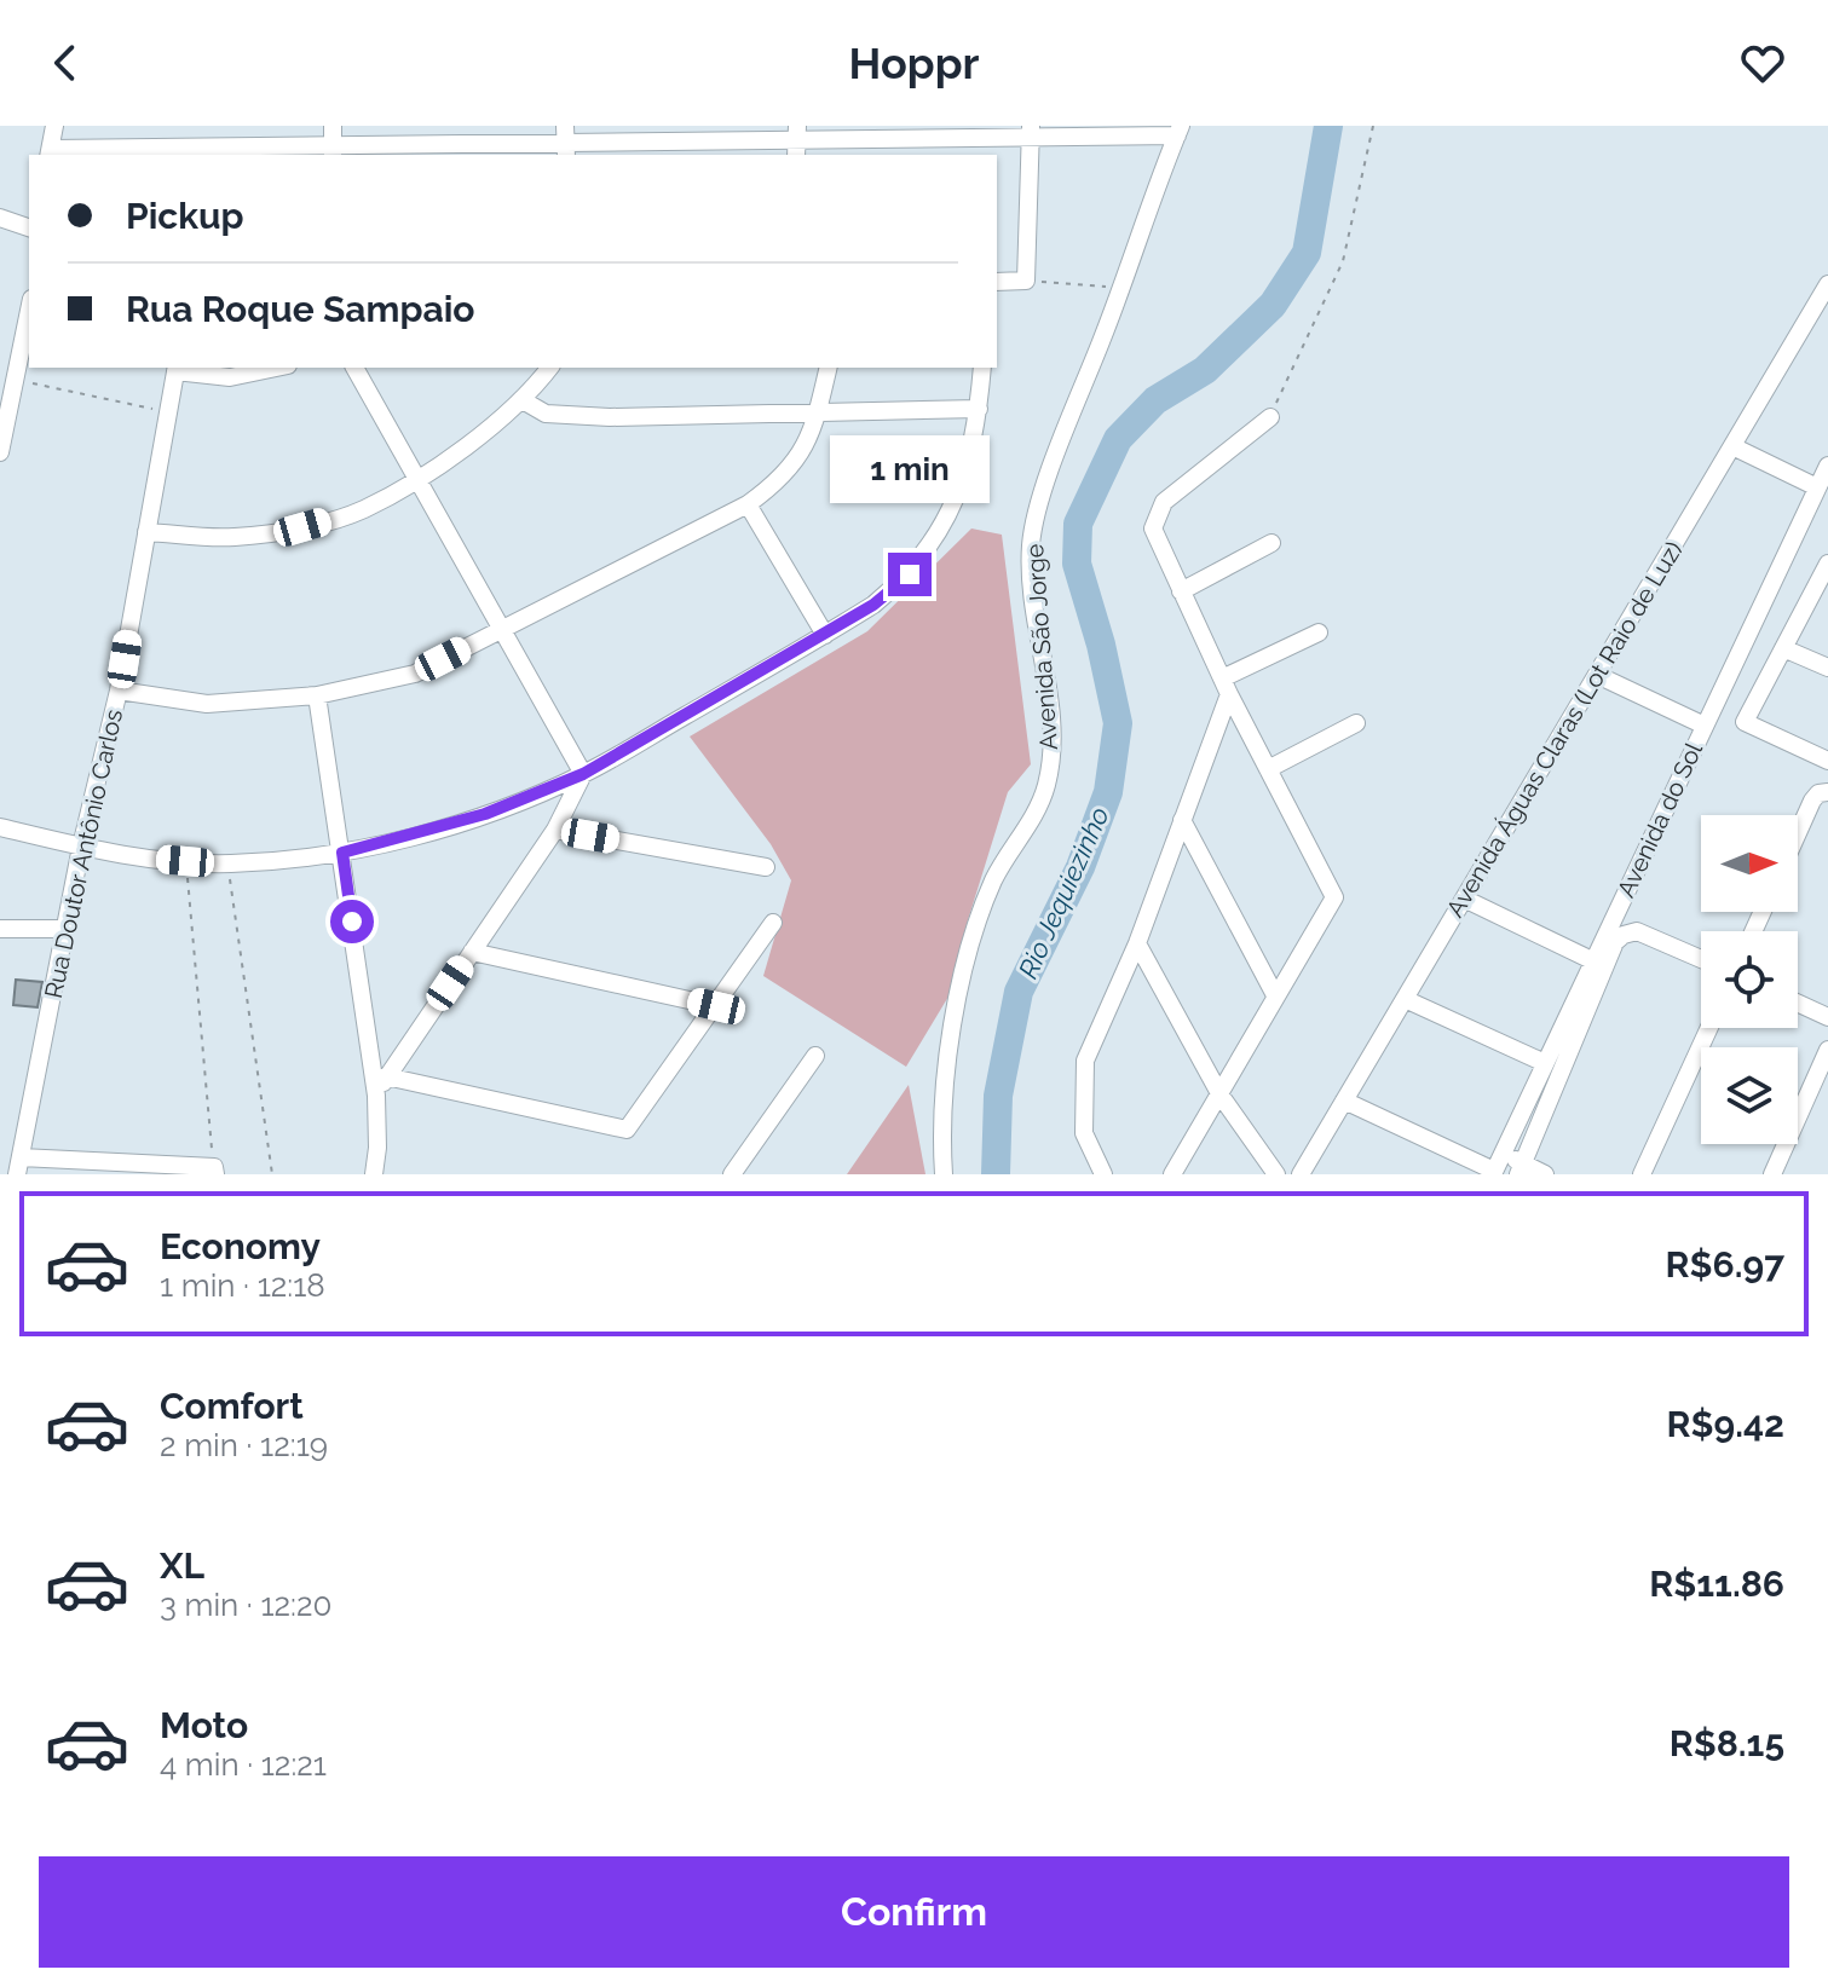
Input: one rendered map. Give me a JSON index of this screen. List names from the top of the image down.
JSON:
{
  "streets": {
    "street": [
      "Avenida São Jorge",
      "Avenida Águas Claras (Lot Raio de Luz)",
      "Avenida do Sol",
      "Rua Doutor Antônio Carlos"
    ]
  },
  "water": ["Rio Jequiezinho"],
  "north": "right",
  "page": {
    "header": "Hoppr",
    "banner": ["Pickup", "Rua Roque Sampaio"],
    "bubble": "1 min",
    "list": [
      {
        "name": "Economy",
        "note": "1 min · 12:18",
        "value": "R$6.97"
      },
      {
        "name": "Comfort",
        "note": "2 min · 12:19",
        "value": "R$9.42"
      },
      {
        "name": "XL",
        "note": "3 min · 12:20",
        "value": "R$11.86"
      },
      {
        "name": "Moto",
        "note": "4 min · 12:21",
        "value": "R$8.15"
      }
    ],
    "buttons": "Confirm"
  }
}
